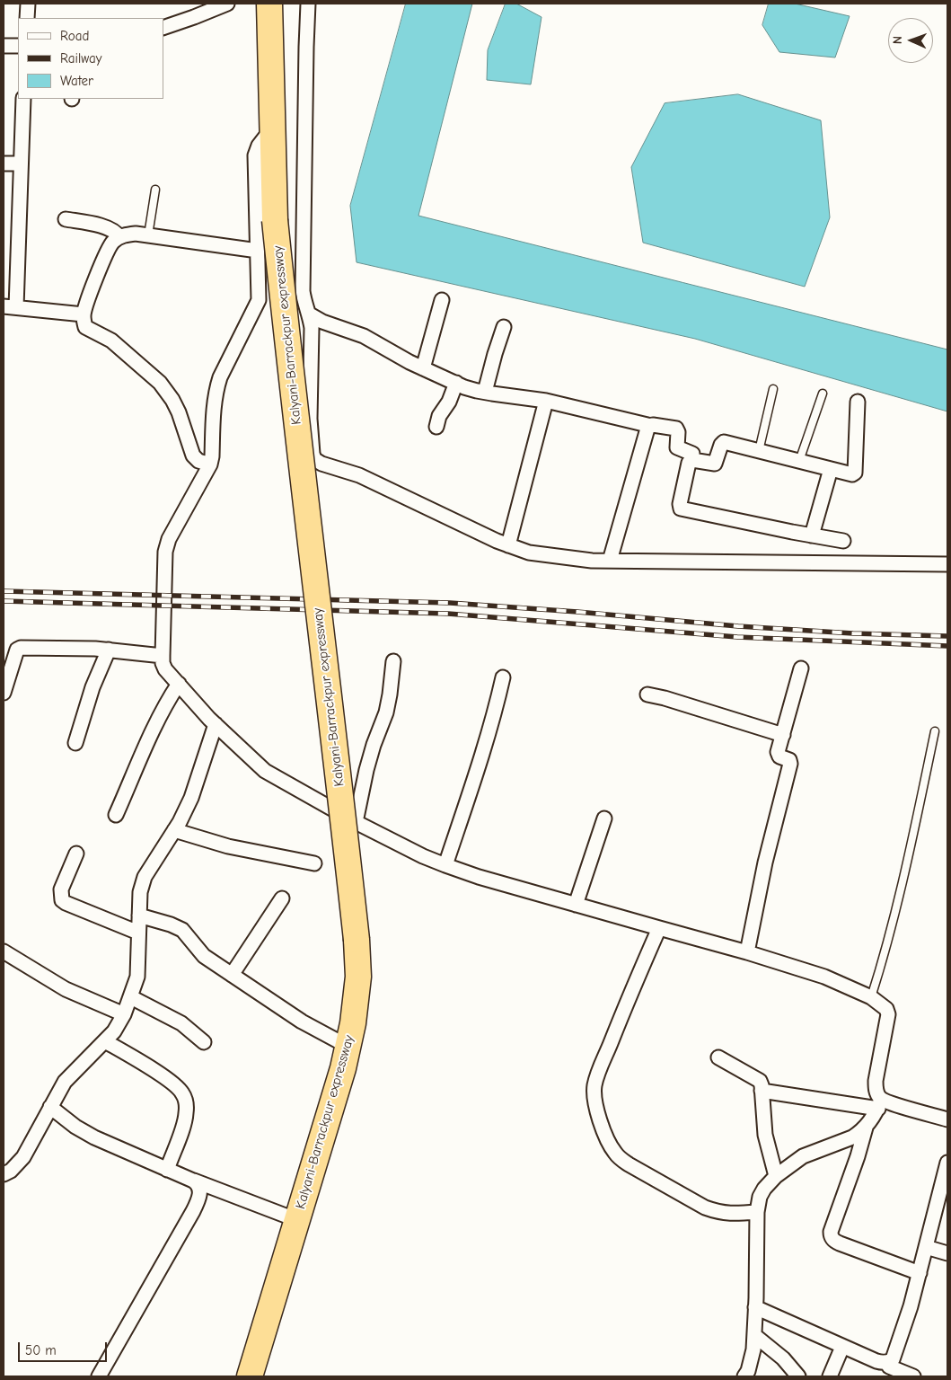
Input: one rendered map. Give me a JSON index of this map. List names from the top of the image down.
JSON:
{
  "streets": {
    "highway": ["Kalyani-Barrackpur expressway"]
  },
  "legend": ["Road", "Railway", "Water"],
  "scale_bar": "50 m",
  "north": "left"
}
